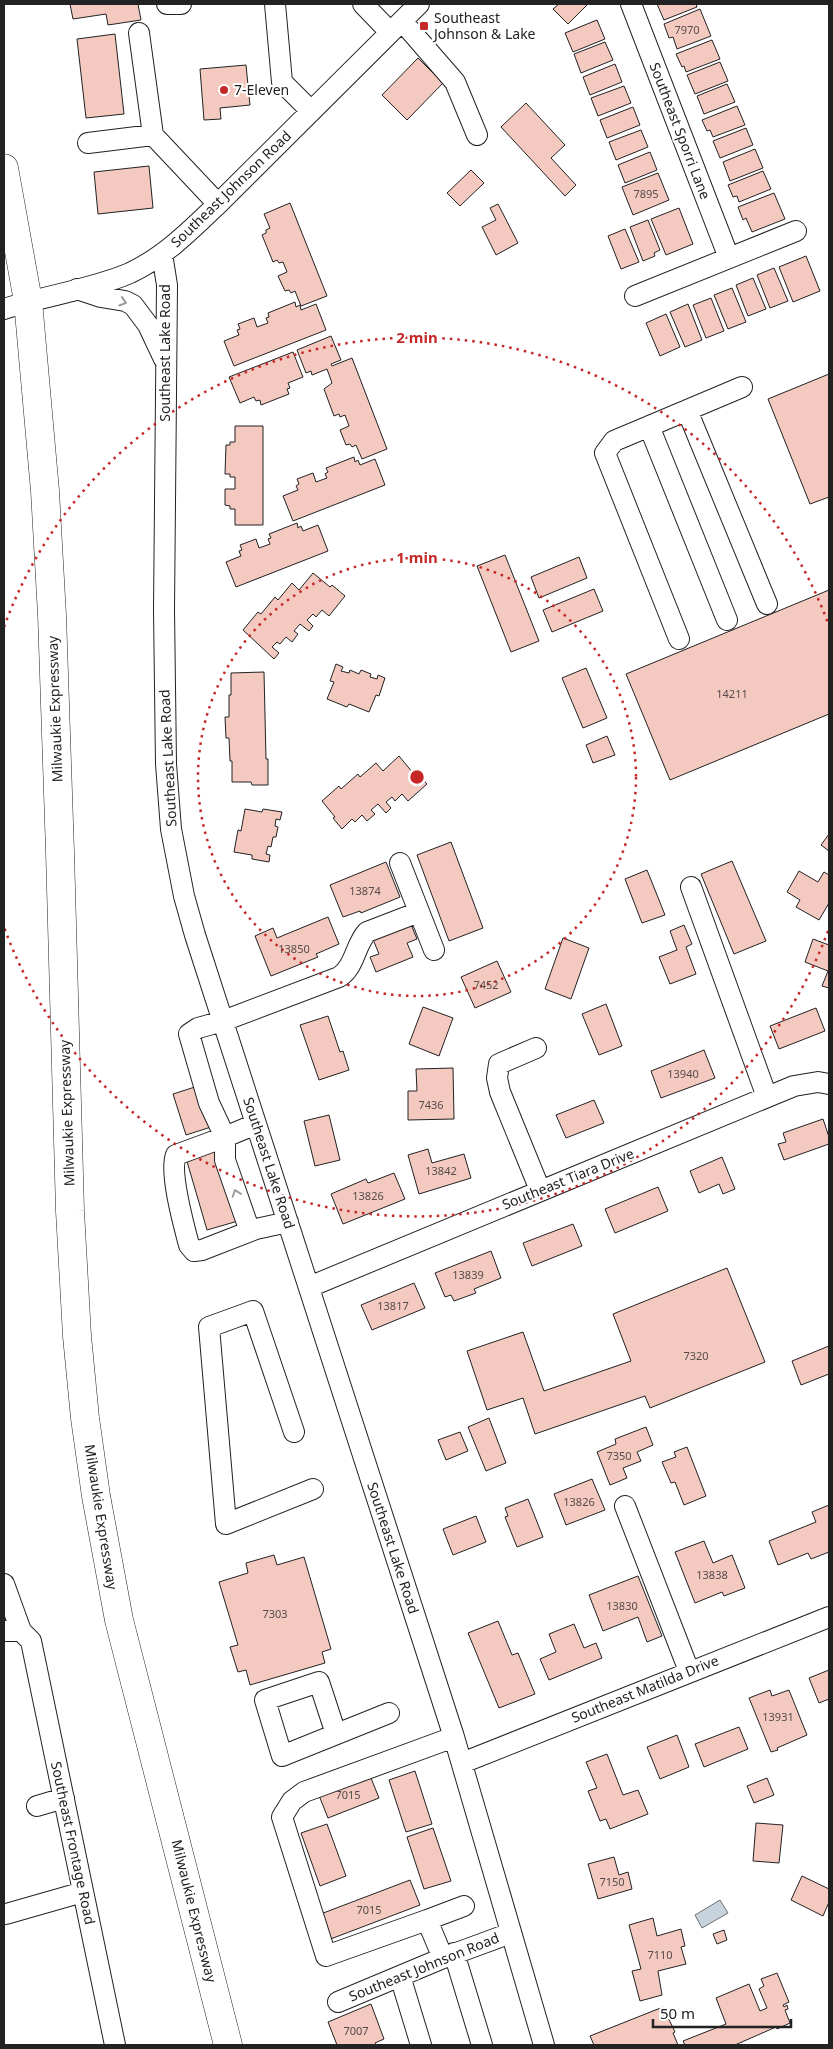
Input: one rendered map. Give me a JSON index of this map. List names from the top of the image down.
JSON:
{
  "streets": {
    "highway": ["Milwaukie Expressway"],
    "street": [
      "Southeast Sporri Lane",
      "Southeast Johnson Road",
      "Southeast Lake Road",
      "Southeast Tiara Drive",
      "Southeast Matilda Drive",
      "Southeast Frontage Road"
    ]
  },
  "crossings": [
    ["Southeast Johnson Road", "Southeast Lake Road"],
    ["Southeast Johnson Road", "Milwaukie Expressway"],
    ["Southeast Lake Road", "Southeast Tiara Drive"],
    ["Southeast Lake Road", "Southeast Matilda Drive"]
  ],
  "places": {
    "transit": ["Southeast Johnson & Lake"],
    "other": ["7-Eleven"]
  },
  "house_numbers": [
    "7970",
    "7895",
    "14211",
    "13874",
    "13850",
    "7452",
    "13940",
    "7436",
    "13842",
    "13826",
    "13839",
    "13817",
    "7320",
    "7350",
    "13826",
    "13838",
    "13830",
    "7303",
    "13931",
    "7015",
    "7150",
    "7015",
    "7110",
    "7007"
  ],
  "scale_bar": "50 m",
  "rings": ["2 min", "1 min"]
}
